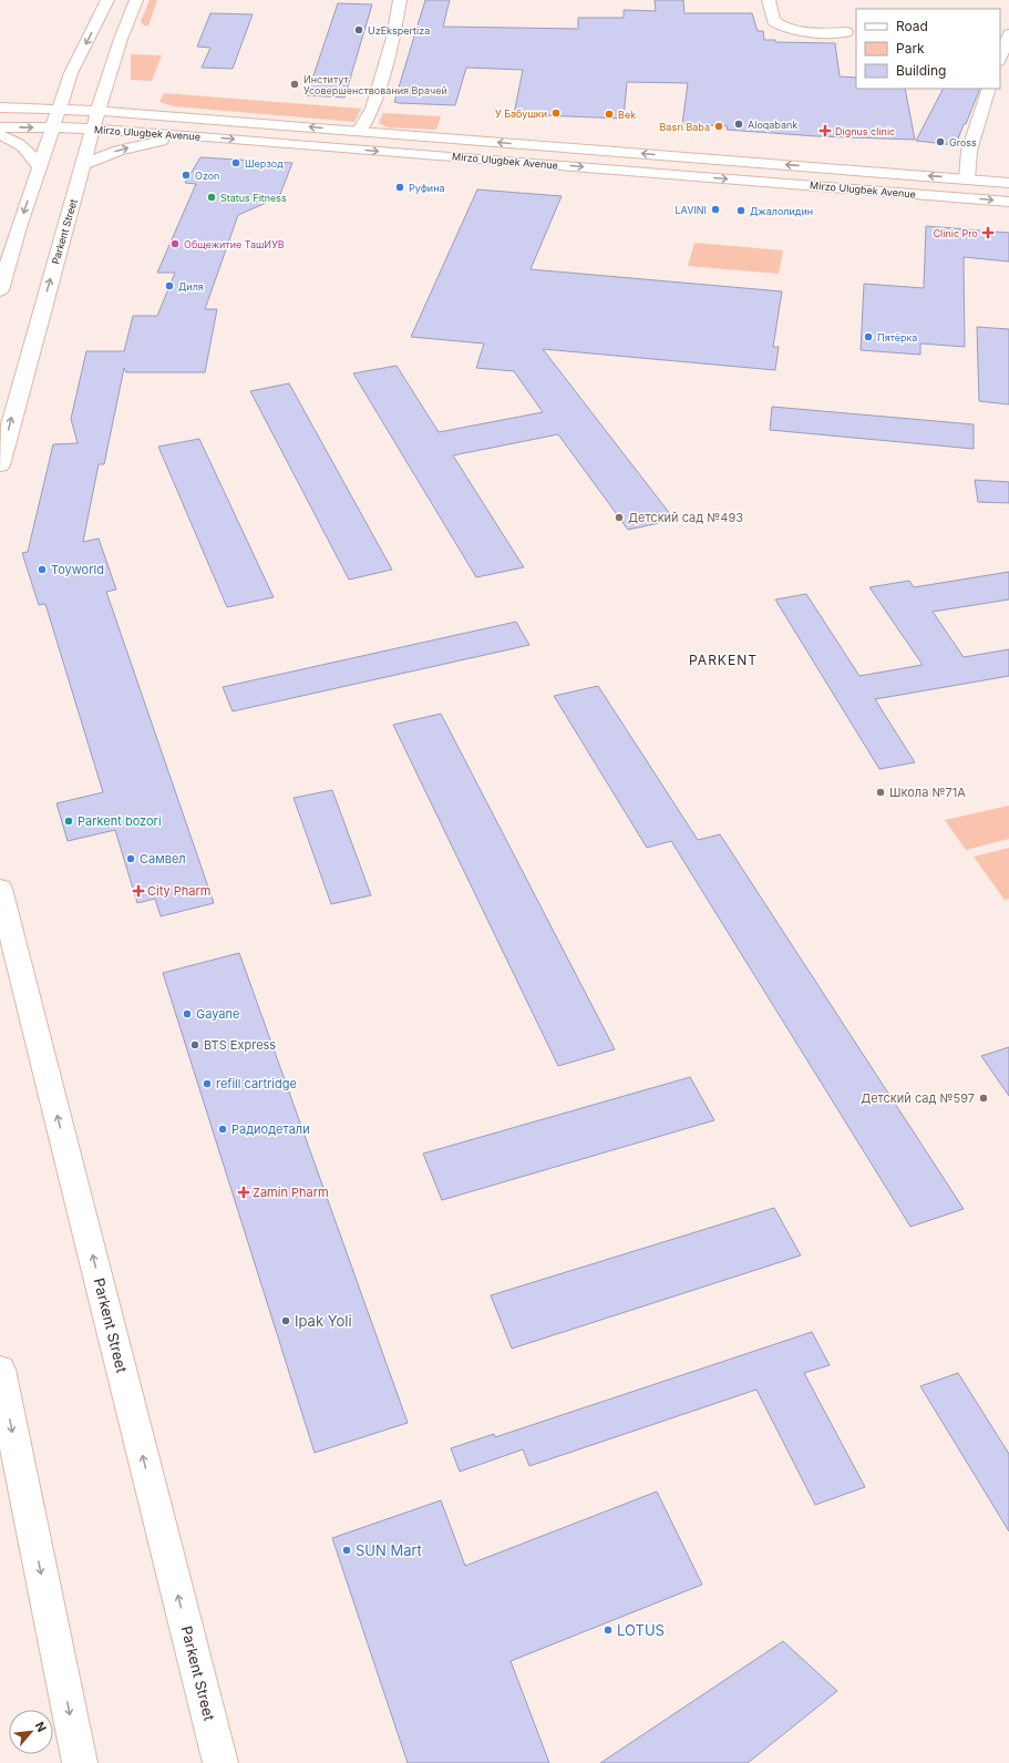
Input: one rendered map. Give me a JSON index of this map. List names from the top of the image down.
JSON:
{
  "streets": {
    "main road": ["Mirzo Ulugbek Avenue", "Parkent Street"]
  },
  "crossings": [
    ["Mirzo Ulugbek Avenue", "Parkent Street"]
  ],
  "districts": ["PARKENT"],
  "places": {
    "other": [
      "UzEkspertiza",
      "Институт Усовершенствования Врачей",
      "У Бабушки",
      "Bek",
      "Aloqabank",
      "Basri Baba",
      "Gross",
      "Шерзод",
      "Ozon",
      "Руфина",
      "Status Fitness",
      "LAVINI",
      "Джалолидин",
      "Общежитие ТашИУВ",
      "Диля",
      "Пятёрка",
      "Детский сад №493",
      "Toyworld",
      "Школа №71А",
      "Parkent bozori",
      "Самвел",
      "Gayane",
      "BTS Express",
      "refill cartridge",
      "Детский сад №597",
      "Радиодетали",
      "Ipak Yoli",
      "SUN Mart",
      "LOTUS"
    ],
    "health": [
      "Dignus clinic",
      "Clinic Pro",
      "City Pharm",
      "Zamin Pharm"
    ]
  },
  "legend": ["Road", "Park", "Building"],
  "north": "top right"
}
